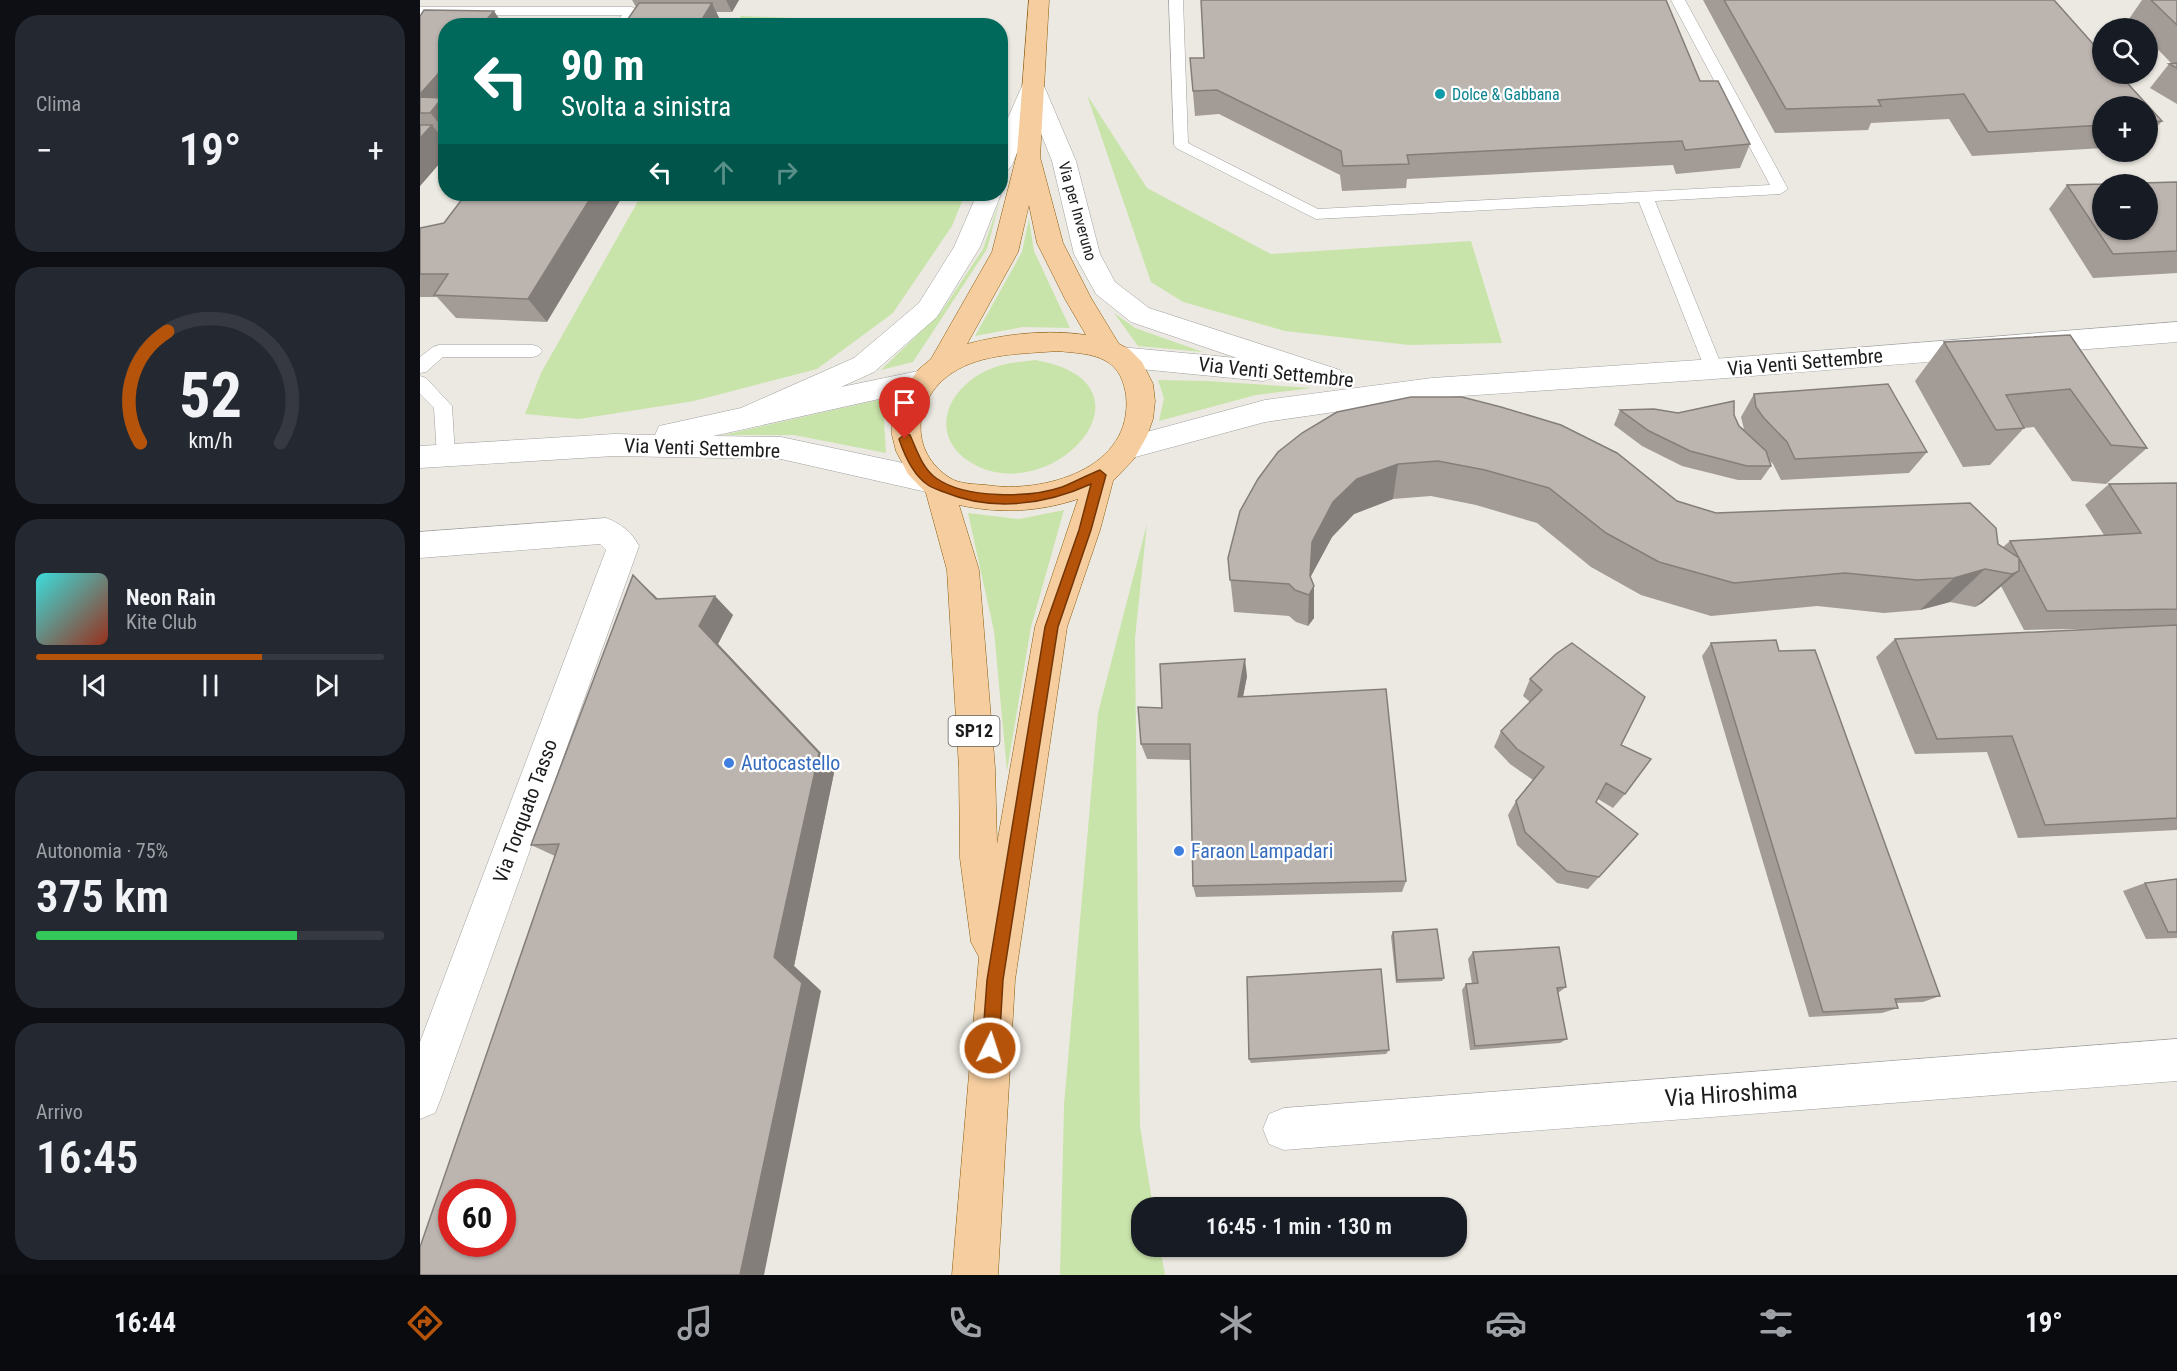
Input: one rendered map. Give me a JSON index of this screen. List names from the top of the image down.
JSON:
{
  "streets": {
    "main road": ["Via per Inveruno", "SP12"],
    "street": ["Via Venti Settembre", "Via Torquato Tasso", "Via Hiroshima"]
  },
  "crossings": [
    ["Via per Inveruno", "Via Venti Settembre"],
    ["Via per Inveruno", "SP12"],
    ["Via Venti Settembre", "SP12"]
  ],
  "places": ["Dolce & Gabbana", "Autocastello", "Faraon Lampadari"],
  "page": {
    "tile": [
      "Clima",
      ["Autonomia · 75%", "375 km"],
      ["Arrivo", "16:45"]
    ],
    "map_buttons": ["+", "−"],
    "turn": ["90 m", "Svolta a sinistra"],
    "heat": ["−", "19°", "+"],
    "song": ["Neon Rain", "Kite Club"],
    "limit": "60",
    "trip": "16:45 · 1 min · 130 m",
    "tabs": ["16:44", "19°"],
    "gauge": ["52", "km/h"]
  }
}
